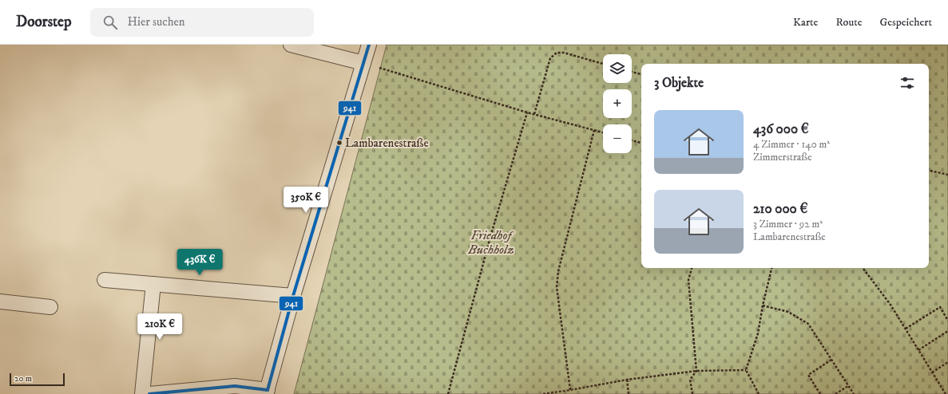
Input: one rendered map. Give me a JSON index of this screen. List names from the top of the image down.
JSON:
{
  "parks": ["Friedhof Buchholz"],
  "places": ["Lambarenestraße"],
  "lines": ["transit line 941"],
  "scale_bar": "20 m",
  "page": {
    "header": "Doorstep",
    "search": "Hier suchen",
    "nav": ["Karte", "Route", "Gespeichert"],
    "map_buttons": ["+", "−"],
    "heading": "3 Objekte",
    "list": [
      {
        "name": "436 000 €",
        "note": "4 Zimmer · 140 m² · Zimmerstraße"
      },
      {
        "name": "210 000 €",
        "note": "3 Zimmer · 92 m² · Lambarenestraße"
      }
    ],
    "price": ["350K €", "436K €", "210K €"],
    "scale": "20 m"
  }
}
